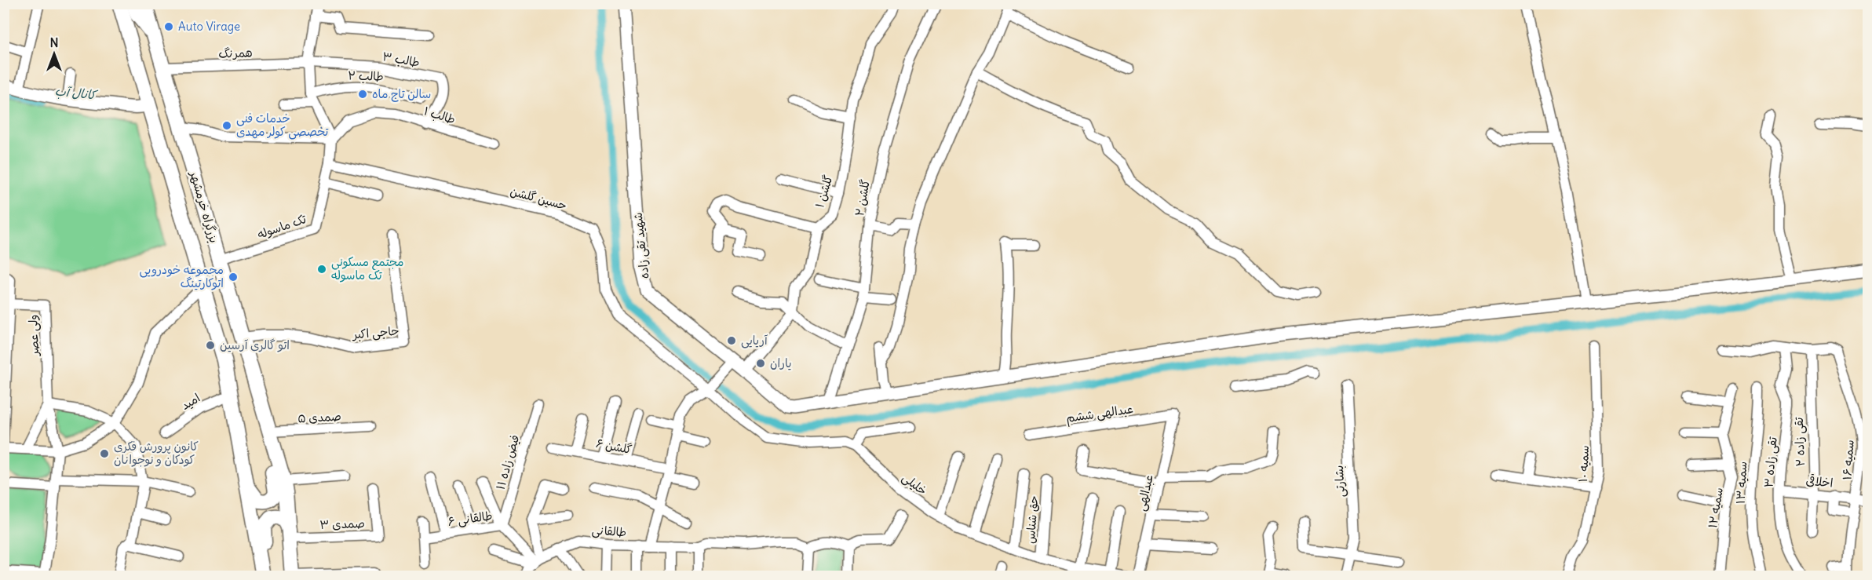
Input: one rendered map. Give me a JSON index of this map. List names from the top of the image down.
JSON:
{
  "streets": {
    "highway": ["بزرگراه خرمشهر"],
    "main road": ["شهید تقی زاده"],
    "street": [
      "همرنگ",
      "طالب ۳",
      "طالب ۲",
      "طالب ۱",
      "گلشن ۱",
      "گلشن ۲",
      "حسین گلشن",
      "تک ماسوله",
      "حاجی اکبر",
      "ولی عصر",
      "امید",
      "عبدالهی ششم",
      "صمدی ۵",
      "تقی زاده ۲",
      "گلشن ۶",
      "سمیه ۱۶",
      "فیض زاده ۱۱",
      "تقی زاده ۳",
      "سمیه ۱۰",
      "بشارتی",
      "اخلاقی",
      "سمیه ۱۳",
      "خلیلی",
      "عبدالهی",
      "سمیه ۱۲",
      "طالقانی ۶",
      "حق شناس",
      "صمدی ۳",
      "طالقانی"
    ]
  },
  "crossings": [
    ["همرنگ", "طالب ۳"],
    ["همرنگ", "بزرگراه خرمشهر"],
    ["طالب ۳", "طالب ۱"],
    ["طالب ۱", "تک ماسوله"],
    ["گلشن ۲", "شهید تقی زاده"],
    ["حسین گلشن", "تک ماسوله"],
    ["بزرگراه خرمشهر", "تک ماسوله"],
    ["بزرگراه خرمشهر", "حاجی اکبر"],
    ["بزرگراه خرمشهر", "امید"],
    ["بزرگراه خرمشهر", "صمدی ۵"],
    ["بزرگراه خرمشهر", "صمدی ۳"],
    ["عبدالهی ششم", "عبدالهی"],
    ["تقی زاده ۲", "سمیه ۱۶"],
    ["تقی زاده ۲", "اخلاقی"],
    ["سمیه ۱۶", "اخلاقی"],
    ["فیض زاده ۱۱", "طالقانی ۶"],
    ["تقی زاده ۳", "اخلاقی"],
    ["خلیلی", "حق شناس"],
    ["طالقانی ۶", "طالقانی"]
  ],
  "water": ["کانال آب"],
  "places": [
    "Auto Virage",
    "سالن تاج ماه",
    "خدمات فنی تخصصی کولر مهدی",
    "مجتمع مسکونی تک ماسوله",
    "مجموعه خودرویی اتوکارتینگ",
    "آریایی",
    "اتو گالری آرسین",
    "یاران",
    "کانون پرورش فکری کودکان و نوجوانان"
  ],
  "north": "top"
}
